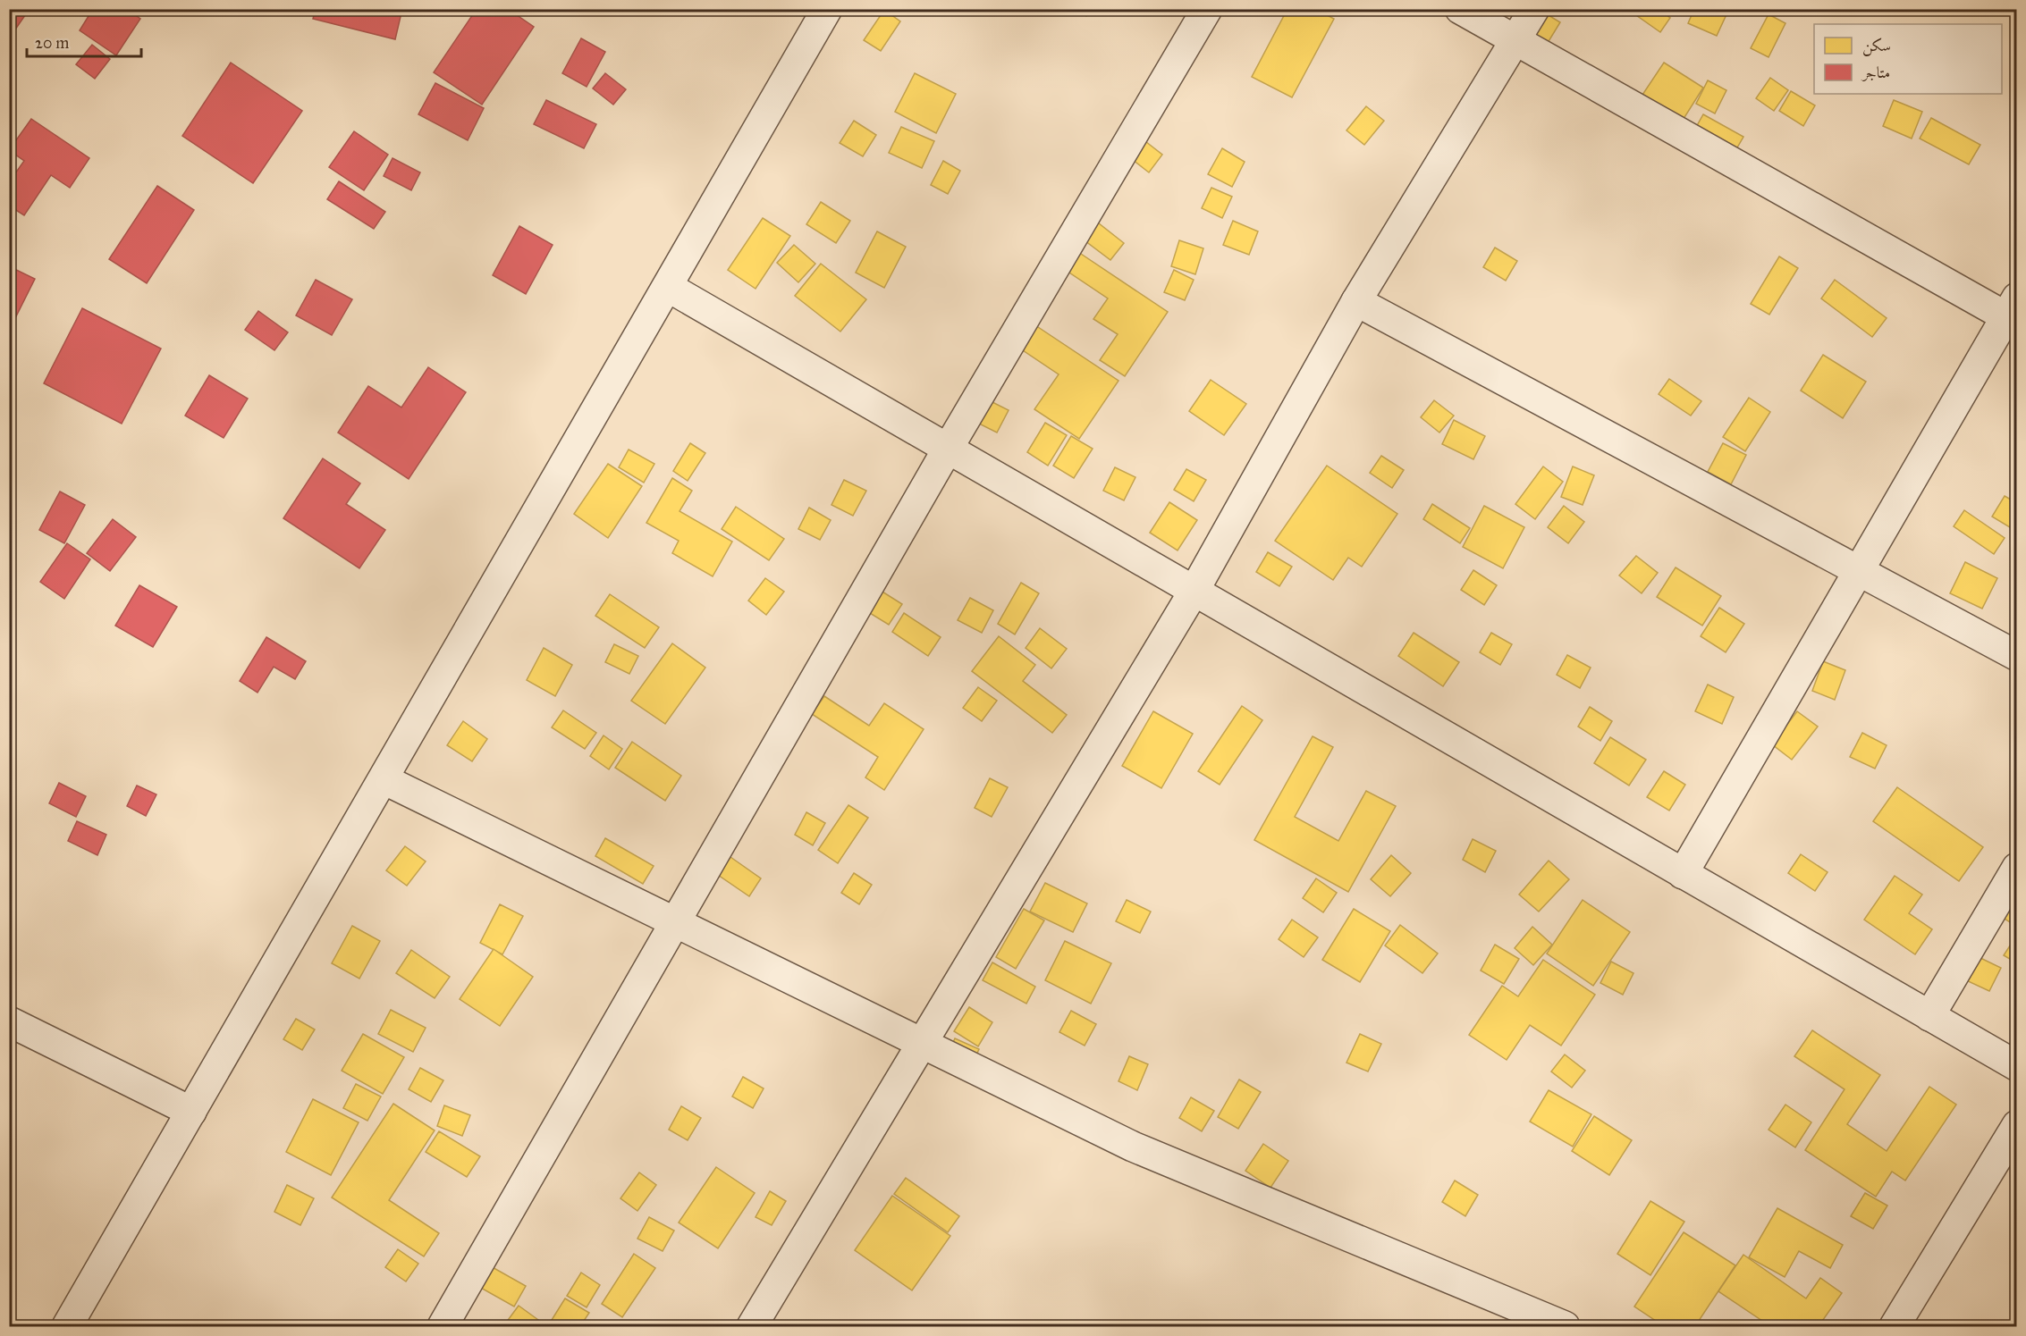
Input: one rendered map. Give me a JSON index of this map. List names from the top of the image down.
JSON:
{
  "legend": ["سكن", "متاجر"],
  "scale_bar": "20 m"
}
